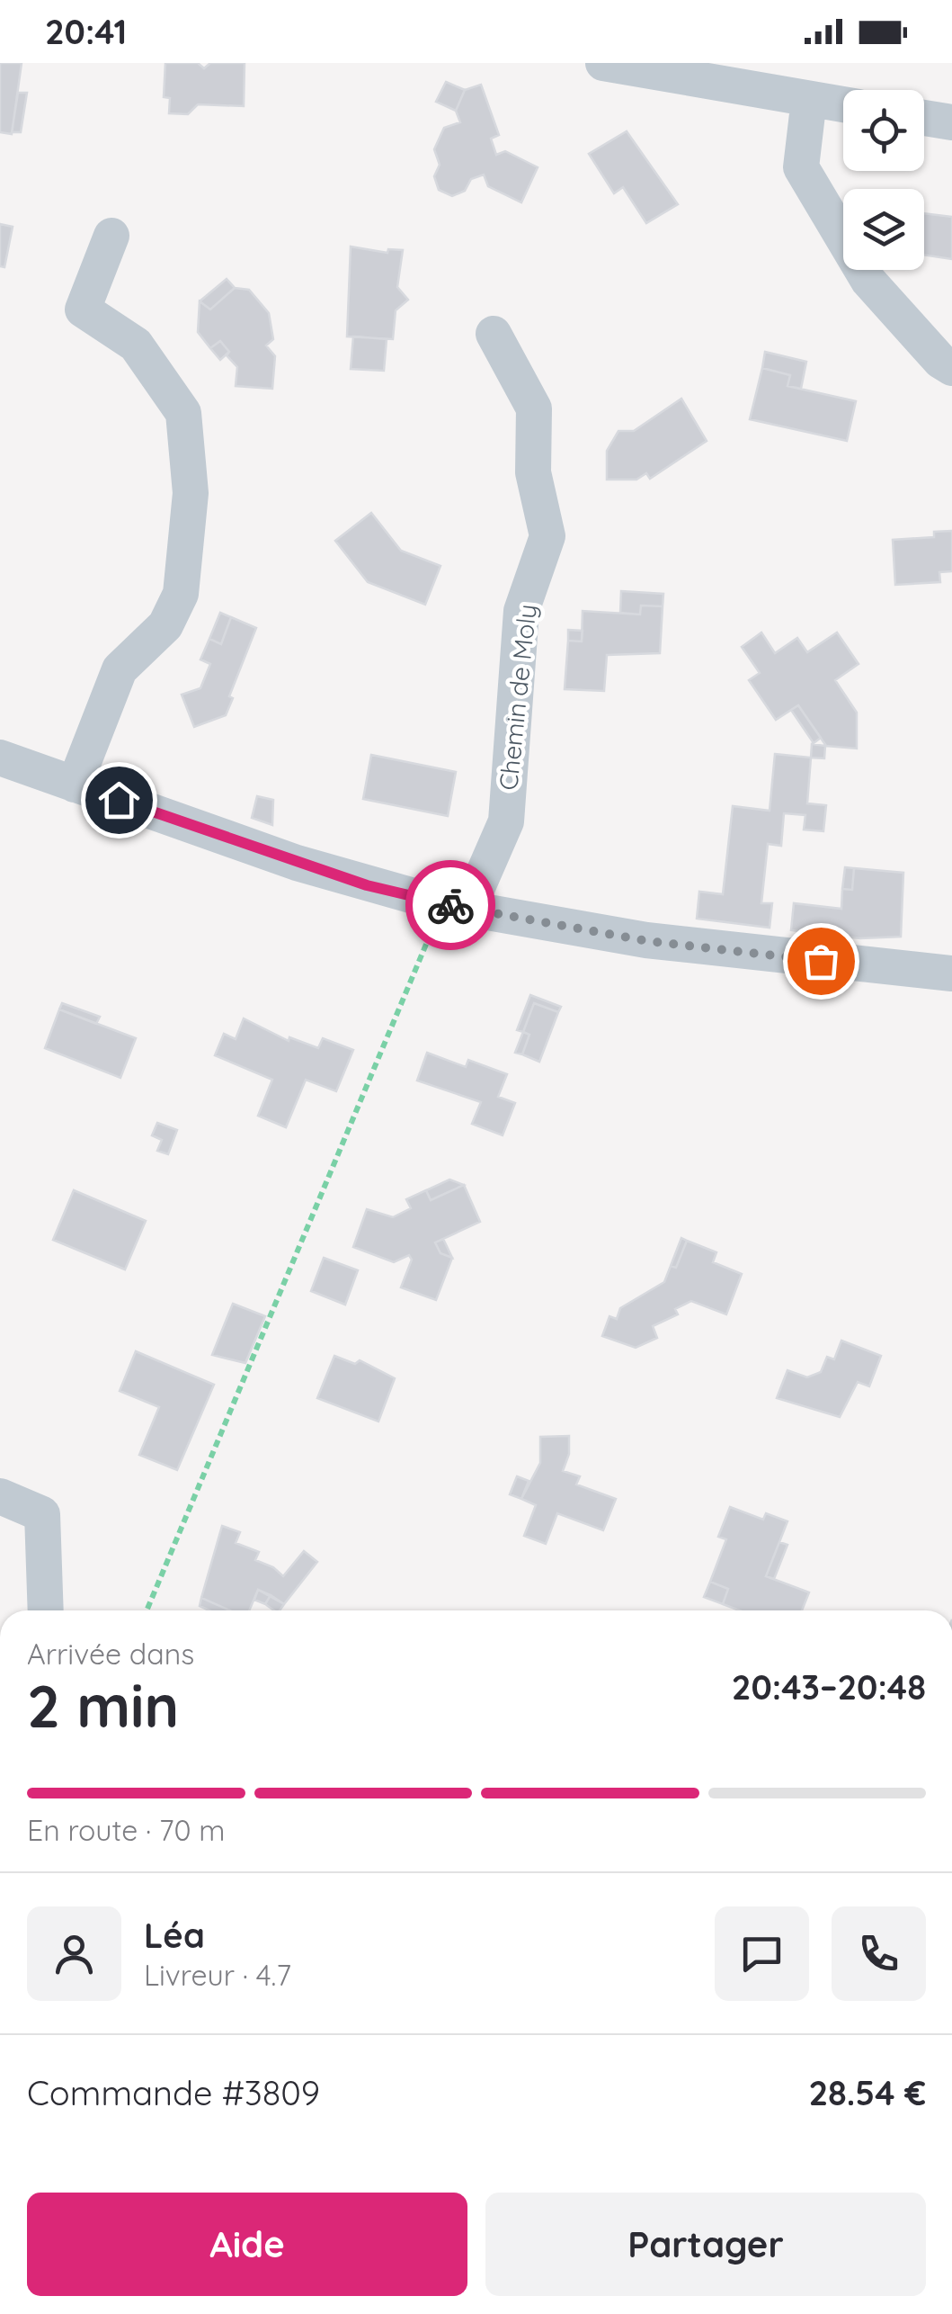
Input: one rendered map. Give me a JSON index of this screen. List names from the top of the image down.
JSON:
{
  "streets": {
    "street": ["Chemin de Moly"]
  },
  "page": {
    "status": "20:41",
    "heading": ["2 min", "Arrivée dans", "20:43–20:48"],
    "panel": [
      "Léa",
      "Livreur · 4.7",
      "Commande #3809",
      "28.54 €"
    ],
    "bar": "En route · 70 m",
    "buttons": ["Aide", "Partager"]
  }
}
